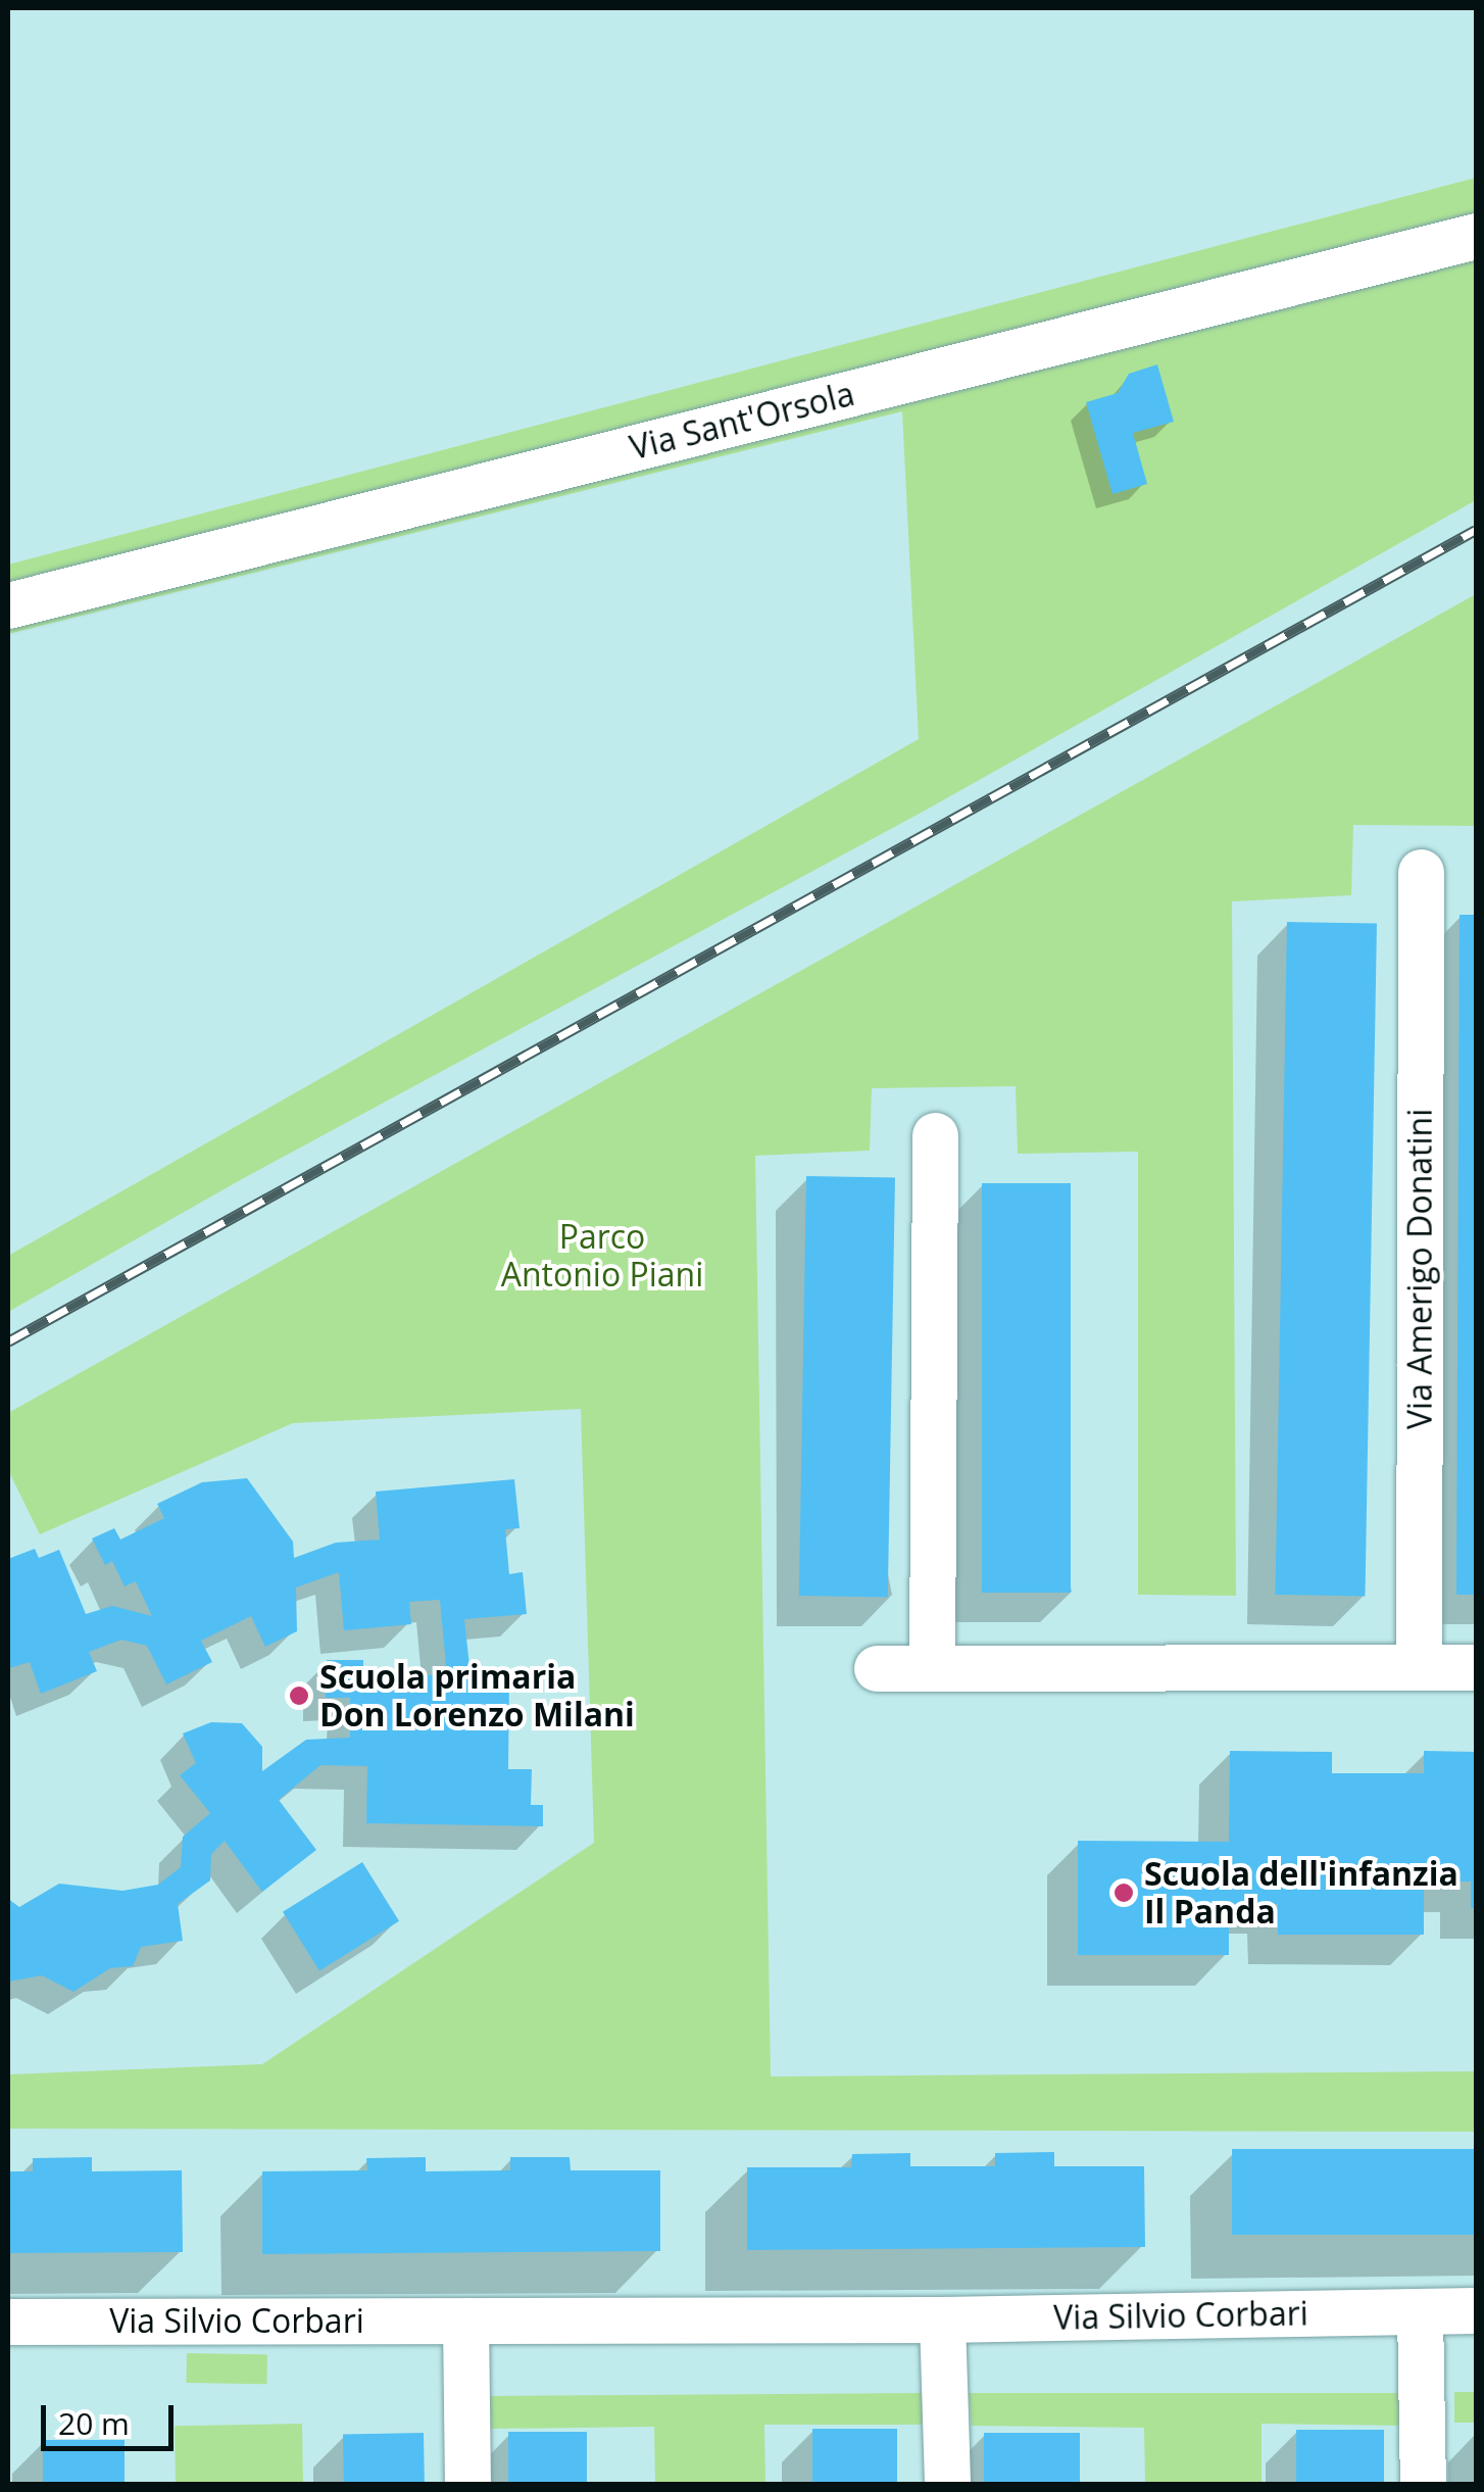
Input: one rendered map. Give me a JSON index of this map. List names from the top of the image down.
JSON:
{
  "streets": {
    "street": ["Via Sant'Orsola", "Via Amerigo Donatini", "Via Silvio Corbari"]
  },
  "parks": ["Parco Antonio Piani"],
  "places": ["Scuola primaria Don Lorenzo Milani", "Scuola dell'infanzia Il Panda"],
  "scale_bar": "20 m"
}
